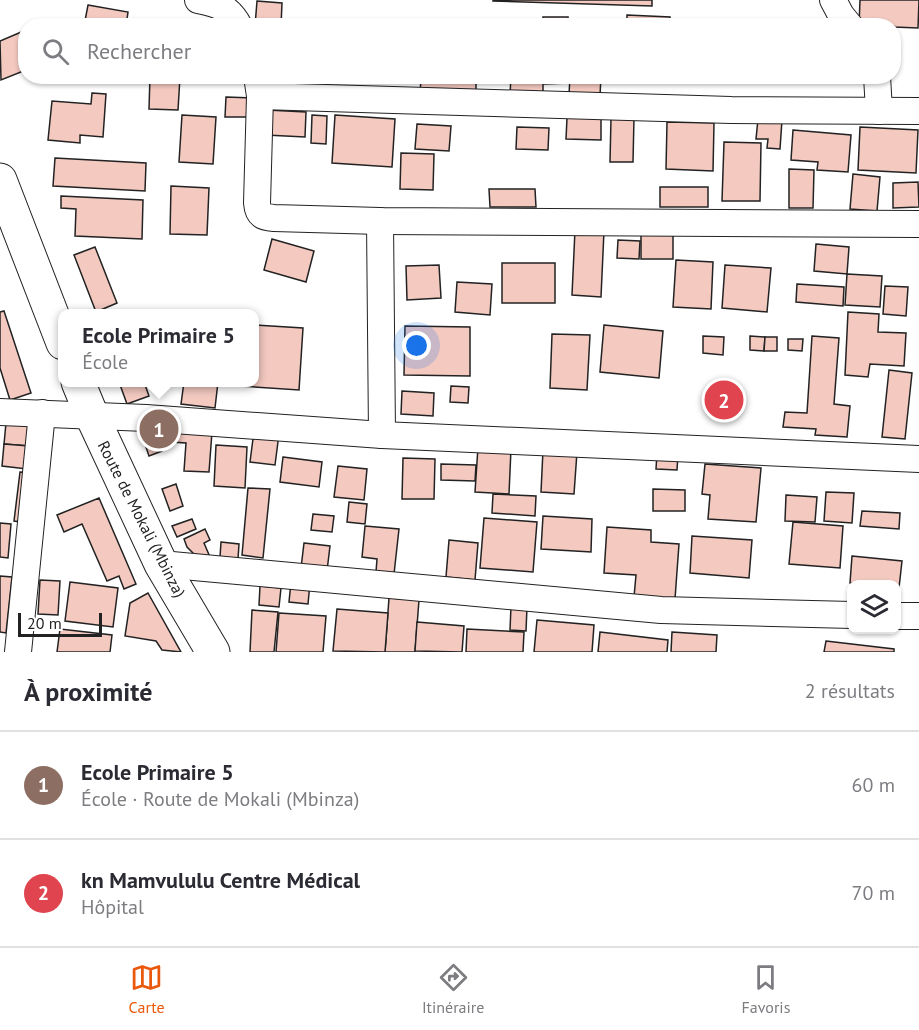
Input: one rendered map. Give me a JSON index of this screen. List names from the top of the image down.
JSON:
{
  "streets": {
    "street": ["Route de Mokali (Mbinza)"]
  },
  "scale_bar": "20 m",
  "page": {
    "search": "Rechercher",
    "popup": ["Ecole Primaire 5", "École"],
    "pins": ["2", "1"],
    "scale": "20 m",
    "heading": ["À proximité", "2 résultats"],
    "list": [
      {
        "mark": "1",
        "name": "Ecole Primaire 5",
        "note": "École · Route de Mokali (Mbinza)",
        "value": "60 m"
      },
      {
        "mark": "2",
        "name": "kn Mamvululu Centre Médical",
        "note": "Hôpital",
        "value": "70 m"
      }
    ],
    "nav": ["Carte", "Itinéraire", "Favoris"]
  }
}
